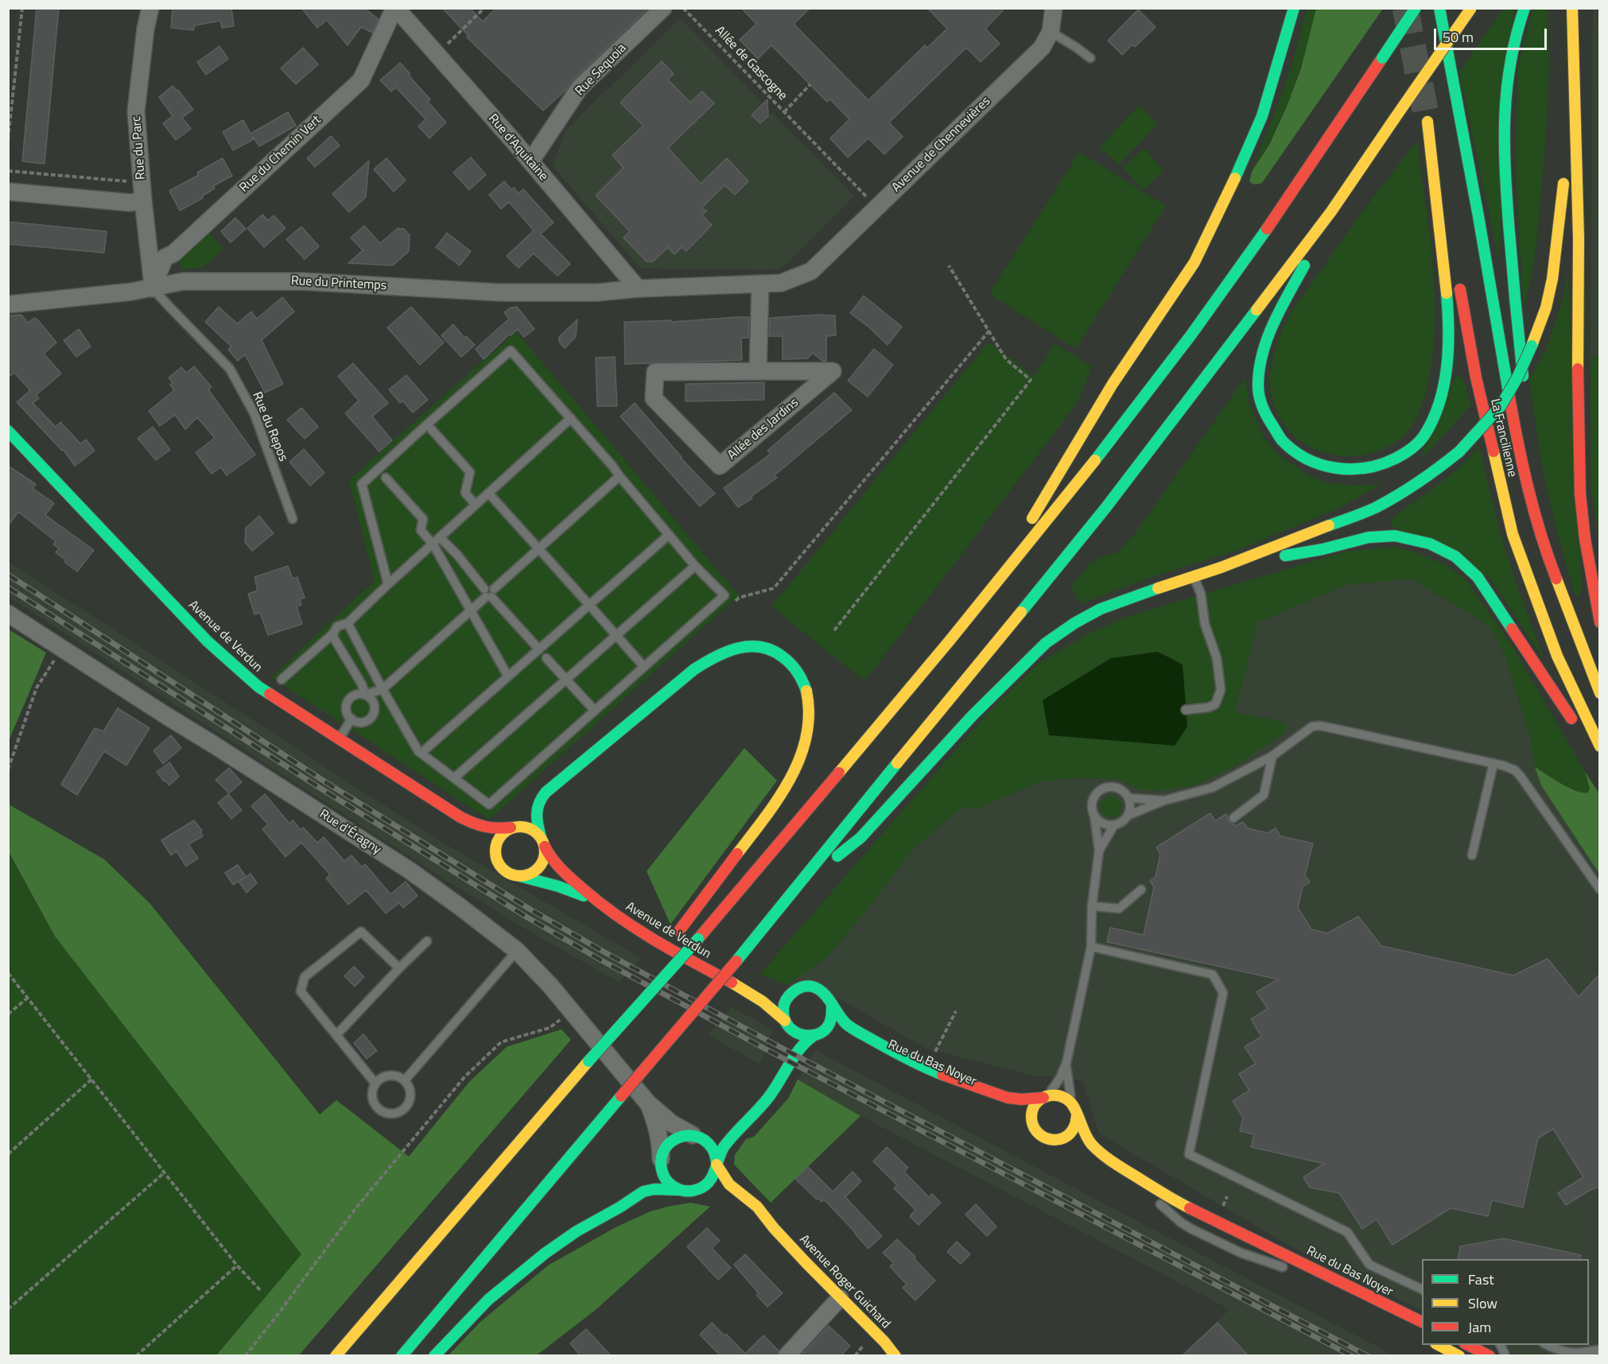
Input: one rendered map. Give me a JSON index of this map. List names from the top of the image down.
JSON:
{
  "streets": {
    "main road": [
      "La Francilienne",
      "Avenue de Verdun",
      "Rue du Bas Noyer",
      "Avenue Roger Guichard"
    ],
    "street": [
      "Rue Sequoia",
      "Avenue de Chennevières",
      "Rue du Parc",
      "Rue d'Aquitaine",
      "Rue du Chemin Vert",
      "Rue du Printemps",
      "Allée des Jardins",
      "Rue d'Éragny"
    ],
    "lane": ["Rue du Repos"],
    "path": ["Allée de Gascogne"]
  },
  "crossings": [
    ["Allée de Gascogne", "Avenue de Chennevières"],
    ["Rue Sequoia", "Rue d'Aquitaine"],
    ["Avenue de Chennevières", "Rue du Printemps"],
    ["Rue du Parc", "Rue du Chemin Vert"],
    ["Rue du Parc", "Rue du Printemps"],
    ["Rue du Parc", "Rue du Repos"],
    ["Rue d'Aquitaine", "Rue du Chemin Vert"],
    ["Rue d'Aquitaine", "Rue du Printemps"],
    ["Rue du Chemin Vert", "Rue du Printemps"],
    ["Rue du Chemin Vert", "Rue du Repos"],
    ["Rue du Printemps", "Rue du Repos"],
    ["Avenue de Verdun", "Rue du Bas Noyer"],
    ["Rue d'Éragny", "Avenue Roger Guichard"]
  ],
  "legend": ["Fast", "Slow", "Jam"],
  "scale_bar": "50 m"
}
